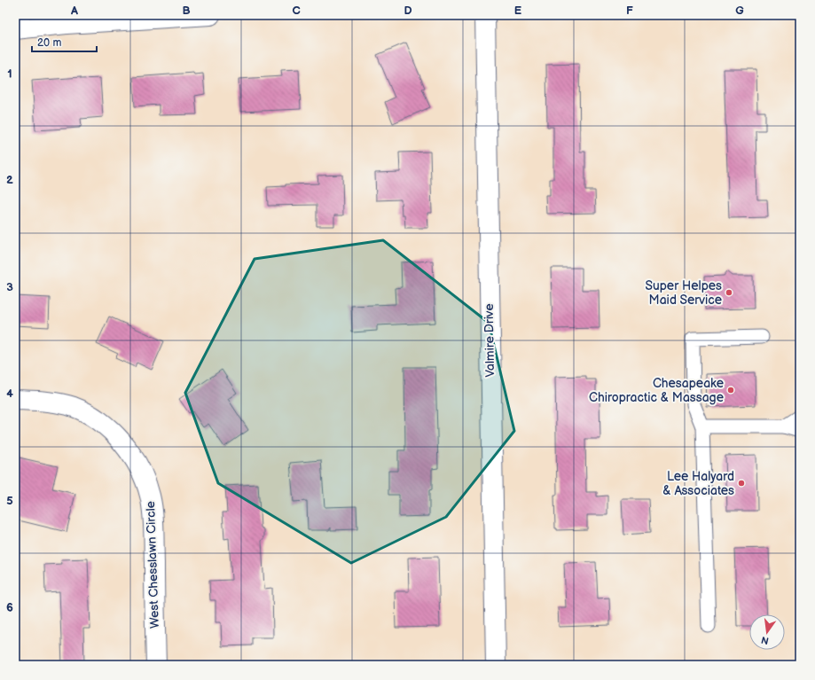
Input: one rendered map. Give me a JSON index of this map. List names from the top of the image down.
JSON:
{
  "streets": {
    "street": ["Valmire Drive", "West Chesslawn Circle"]
  },
  "places": ["Super Helpes Maid Service", "Chesapeake Chiropractic & Massage", "Lee Halyard & Associates"],
  "scale_bar": "20 m",
  "north": "bottom",
  "grid": {
    "columns": [
      "A",
      "B",
      "C",
      "D",
      "E",
      "F",
      "G"
    ],
    "rows": [
      "1",
      "2",
      "3",
      "4",
      "5",
      "6"
    ]
  }
}
